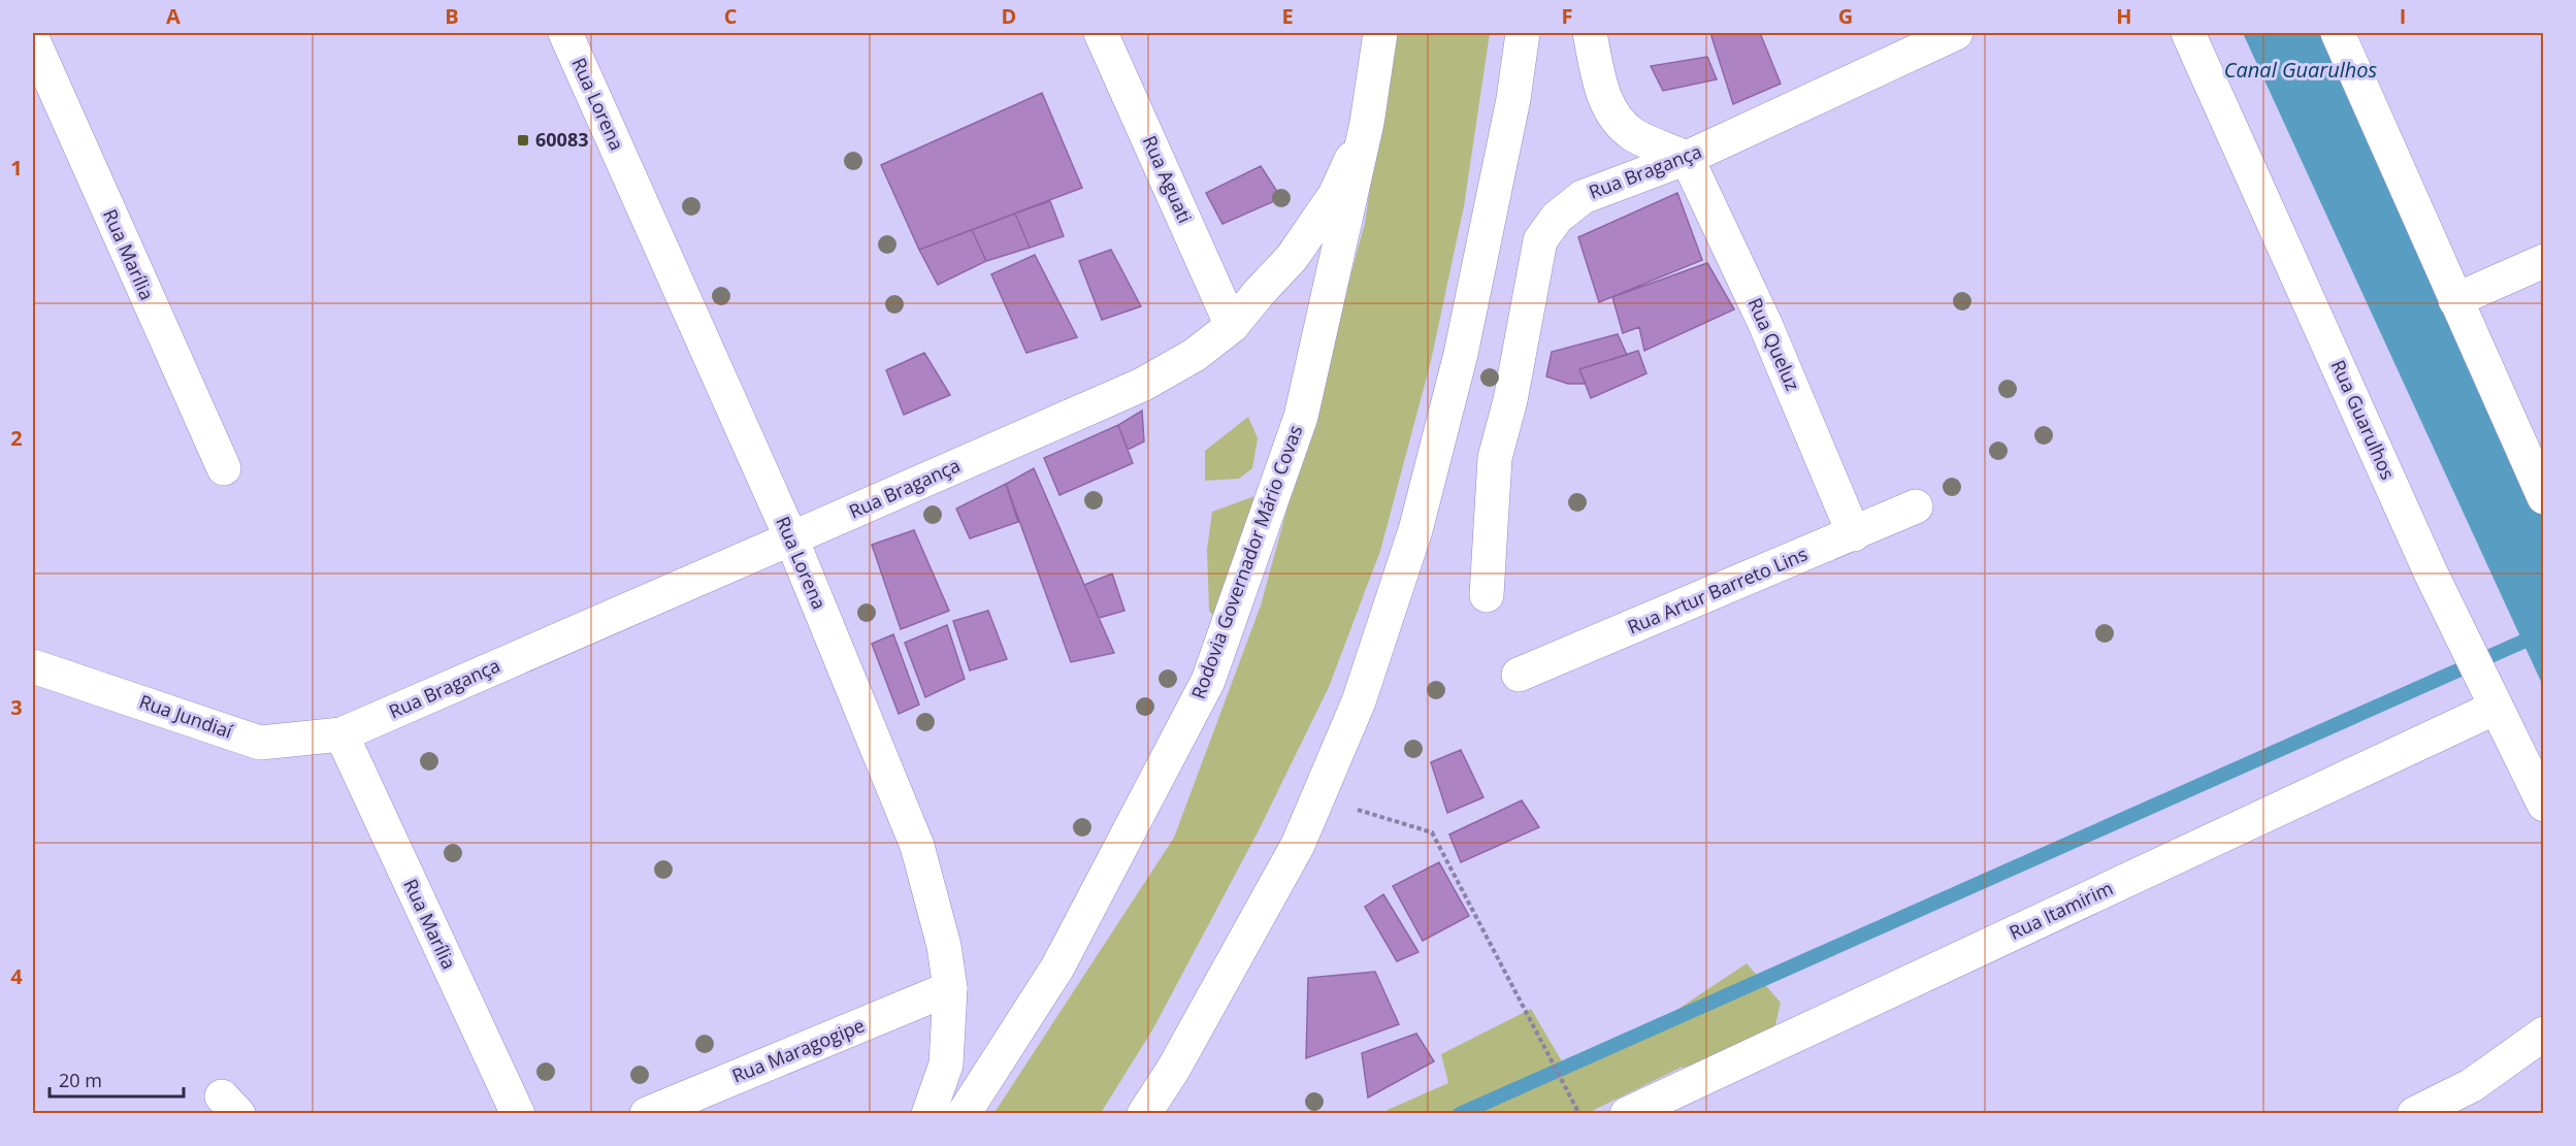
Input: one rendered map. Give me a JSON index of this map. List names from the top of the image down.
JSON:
{
  "streets": {
    "main road": [
      "Rua Lorena",
      "Rua Bragança",
      "Rua Aguati",
      "Rua Marília",
      "Rua Queluz",
      "Rua Guarulhos",
      "Rodovia Governador Mário Covas",
      "Rua Artur Barreto Lins",
      "Rua Jundiaí",
      "Rua Itamirim",
      "Rua Maragogipe"
    ]
  },
  "crossings": [
    ["Rua Lorena", "Rua Bragança"],
    ["Rua Lorena", "Rua Maragogipe"],
    ["Rua Bragança", "Rua Aguati"],
    ["Rua Bragança", "Rua Marília"],
    ["Rua Bragança", "Rua Queluz"],
    ["Rua Bragança", "Rodovia Governador Mário Covas"],
    ["Rua Bragança", "Rua Jundiaí"],
    ["Rua Marília", "Rua Jundiaí"],
    ["Rua Queluz", "Rua Artur Barreto Lins"],
    ["Rua Guarulhos", "Rua Itamirim"]
  ],
  "water": ["Canal Guarulhos"],
  "places": {
    "transit": ["60083"]
  },
  "scale_bar": "20 m",
  "grid": {
    "columns": [
      "A",
      "B",
      "C",
      "D",
      "E",
      "F",
      "G",
      "H",
      "I"
    ],
    "rows": [
      "1",
      "2",
      "3",
      "4"
    ]
  }
}
